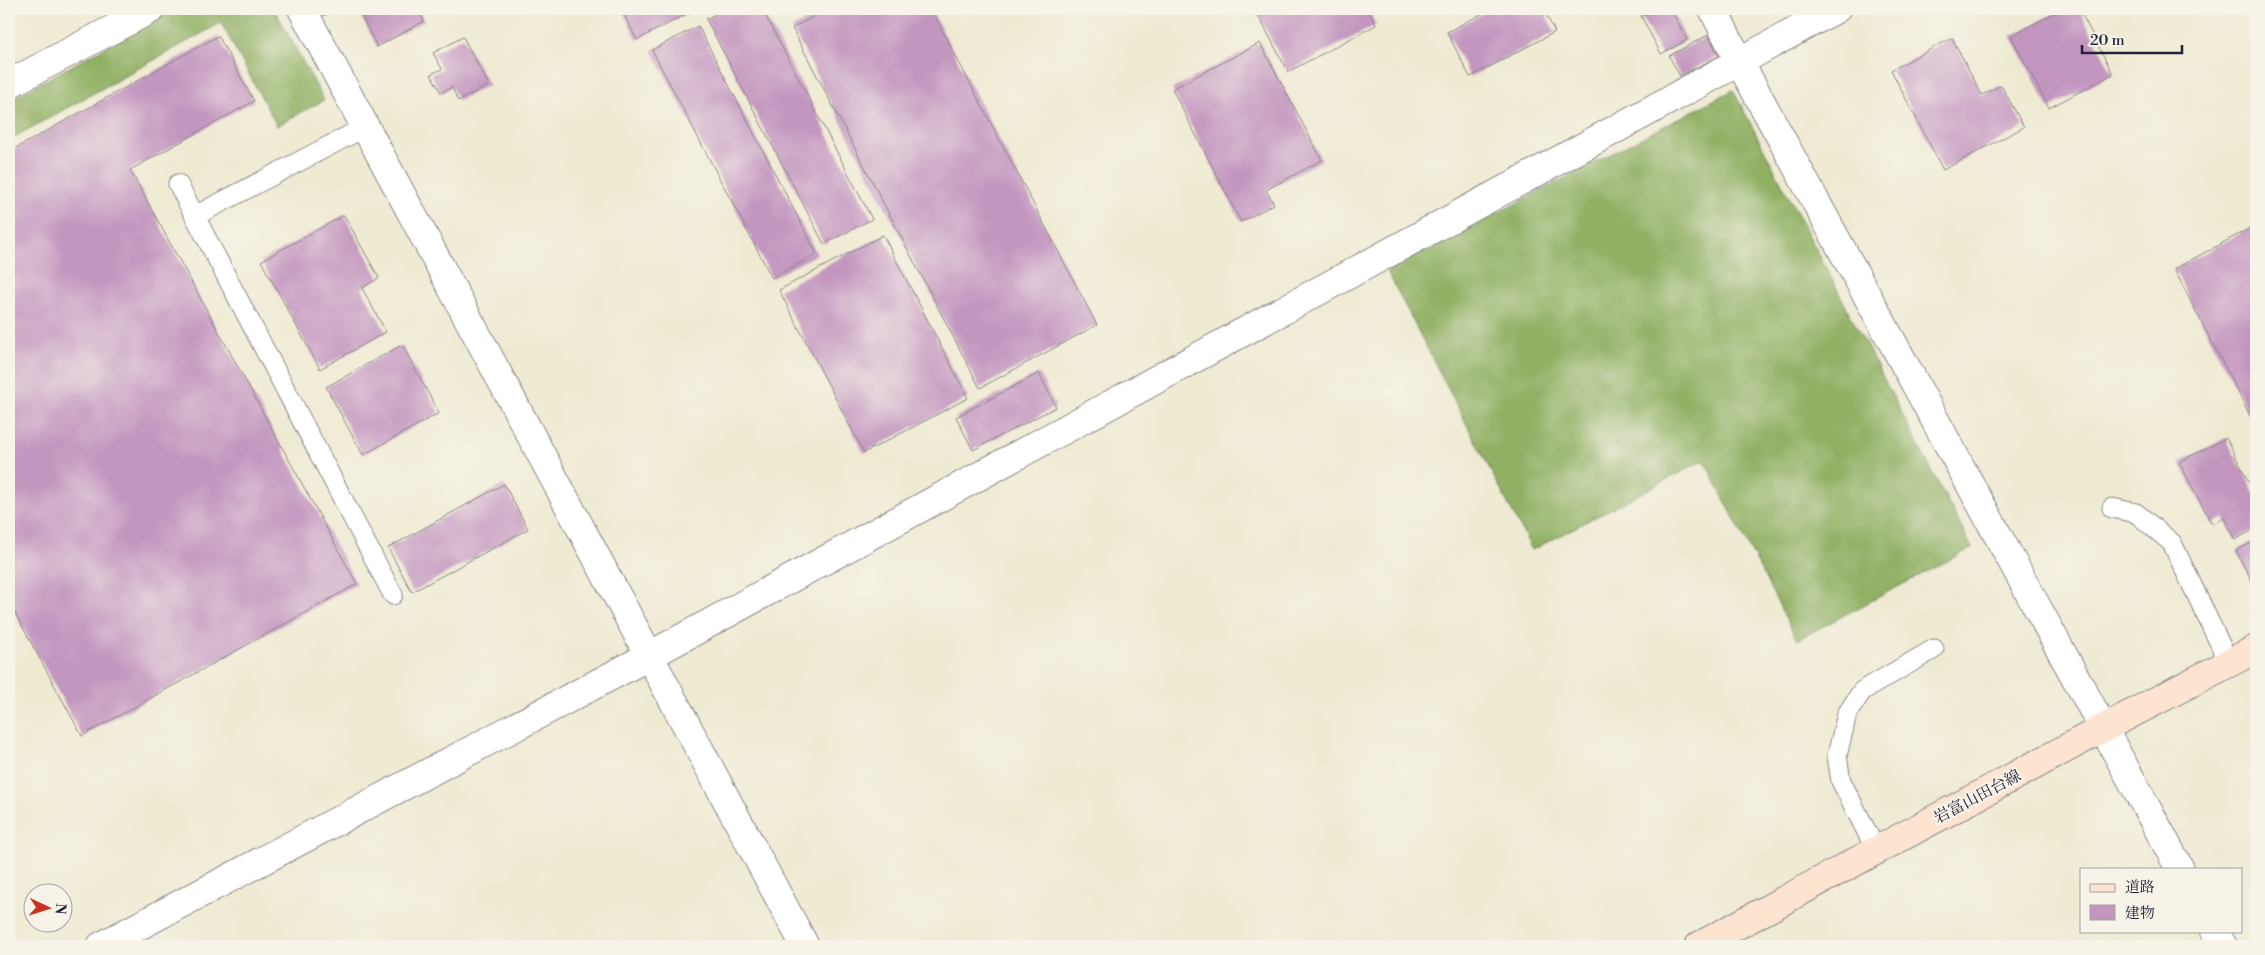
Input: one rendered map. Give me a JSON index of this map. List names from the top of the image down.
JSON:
{
  "streets": {
    "main road": ["岩富山田台線"]
  },
  "legend": ["道路", "建物"],
  "scale_bar": "20 m",
  "north": "right"
}
